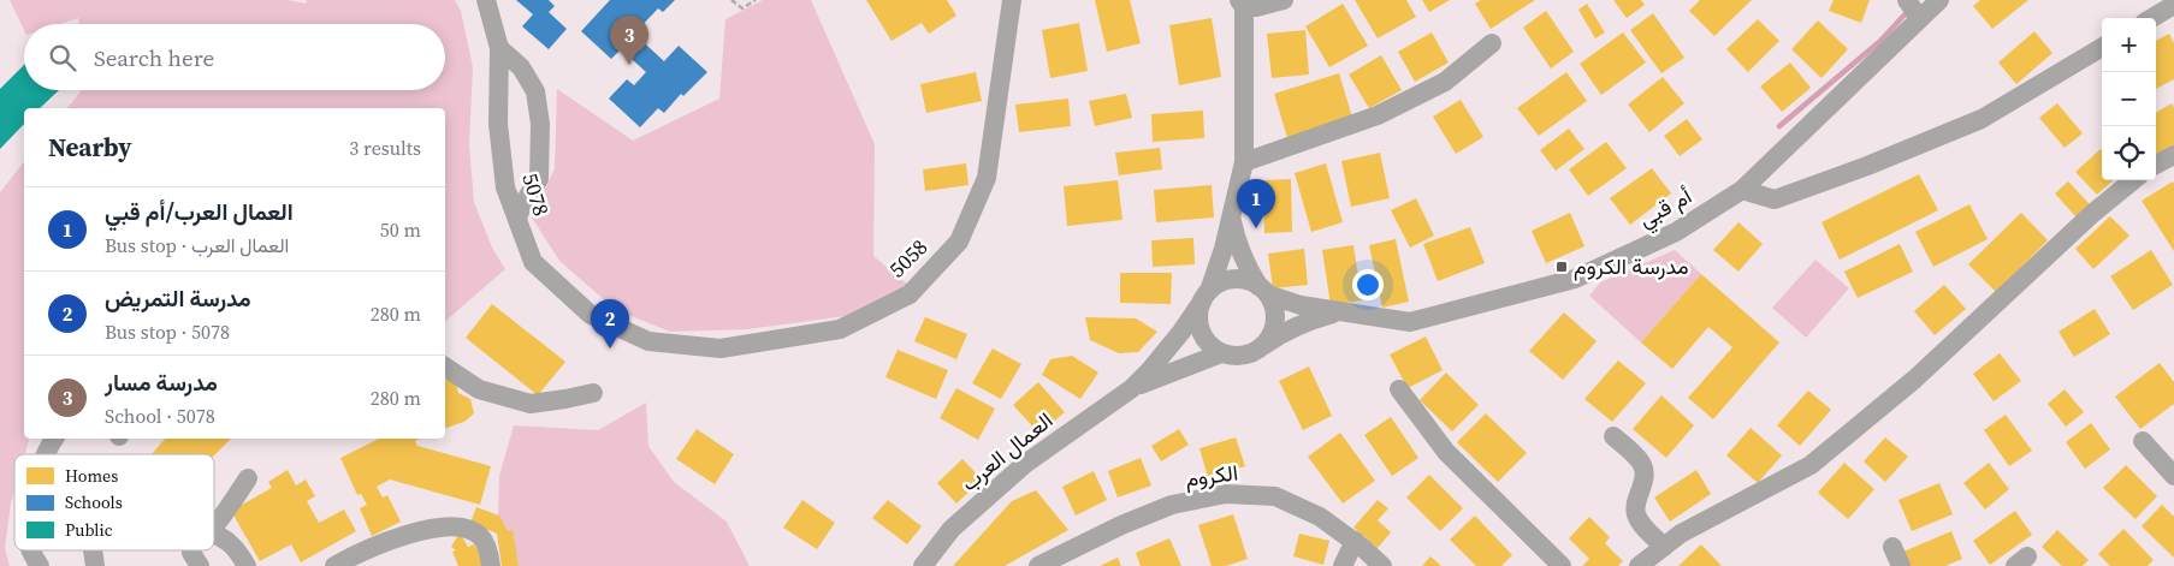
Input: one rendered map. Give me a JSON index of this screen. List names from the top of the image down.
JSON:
{
  "streets": {
    "street": [
      "5078",
      "أم قبي",
      "5058",
      "العمال العرب",
      "الكروم"
    ]
  },
  "crossings": [
    ["5078", "5058"],
    ["أم قبي", "العمال العرب"]
  ],
  "places": {
    "transit": ["مدرسة الكروم"]
  },
  "legend": ["Homes", "Schools", "Public"],
  "page": {
    "pins": ["3", "1", "2"],
    "map_buttons": ["+", "−"],
    "search": "Search here",
    "heading": ["Nearby", "3 results"],
    "list": [
      {
        "mark": "1",
        "name": "العمال العرب/أم قبي",
        "note": "Bus stop · العمال العرب",
        "value": "50 m"
      },
      {
        "mark": "2",
        "name": "مدرسة التمريض",
        "note": "Bus stop · 5078",
        "value": "280 m"
      },
      {
        "mark": "3",
        "name": "مدرسة مسار",
        "note": "School · 5078",
        "value": "280 m"
      }
    ]
  }
}
